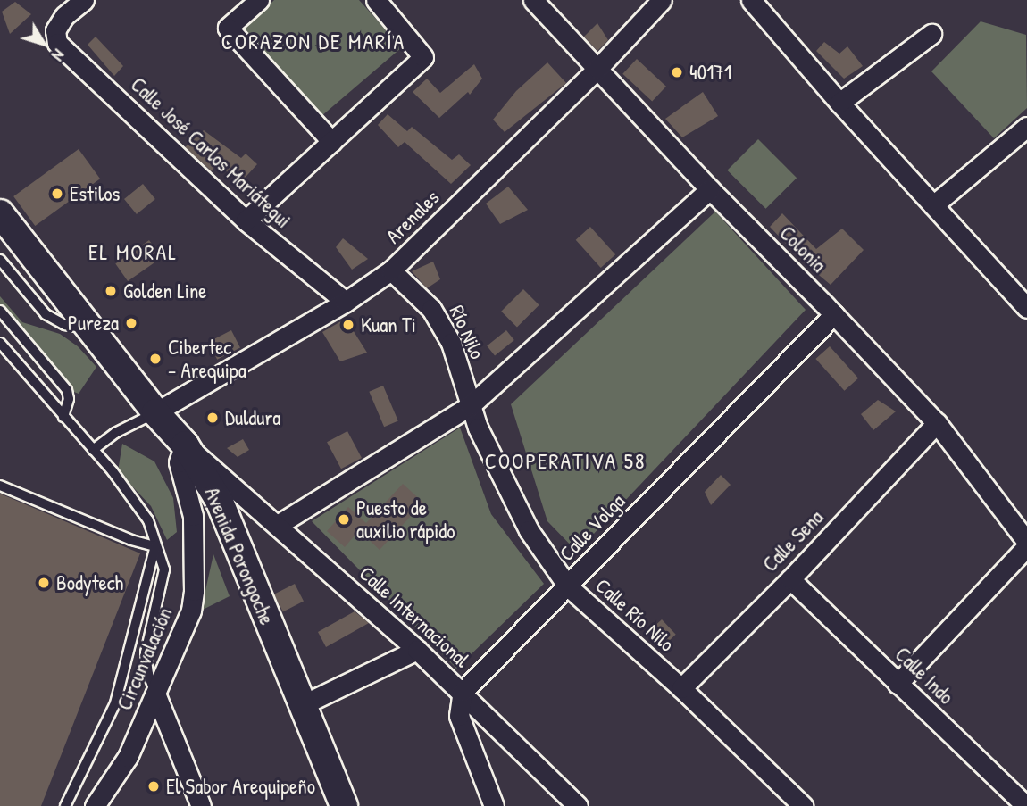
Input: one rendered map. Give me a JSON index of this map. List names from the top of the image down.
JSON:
{
  "streets": {
    "main road": ["Avenida Porongoche"],
    "street": [
      "Calle José Carlos Mariátegui",
      "Arenales",
      "Colonia",
      "Río Nilo",
      "Calle Volga",
      "Calle Sena",
      "Calle Río Nilo",
      "Calle Internacional",
      "Circunvalación",
      "Calle Indo"
    ]
  },
  "crossings": [
    ["Calle José Carlos Mariátegui", "Arenales"],
    ["Arenales", "Colonia"],
    ["Arenales", "Río Nilo"],
    ["Arenales", "Avenida Porongoche"],
    ["Colonia", "Calle Volga"],
    ["Colonia", "Calle Sena"],
    ["Río Nilo", "Calle Río Nilo"],
    ["Calle Volga", "Calle Río Nilo"],
    ["Calle Volga", "Calle Internacional"],
    ["Calle Sena", "Calle Río Nilo"],
    ["Calle Sena", "Calle Indo"],
    ["Avenida Porongoche", "Calle Internacional"],
    ["Avenida Porongoche", "Circunvalación"],
    ["Calle Internacional", "Circunvalación"]
  ],
  "districts": ["CORAZON DE MARÍA", "EL MORAL", "COOPERATIVA 58"],
  "places": [
    "40171",
    "Estilos",
    "Golden Line",
    "Pureza",
    "Kuan Ti",
    "Cibertec - Arequipa",
    "Duldura",
    "Puesto de auxilio rápido",
    "Bodytech",
    "El Sabor Arequipeño"
  ],
  "north": "bottom right"
}
